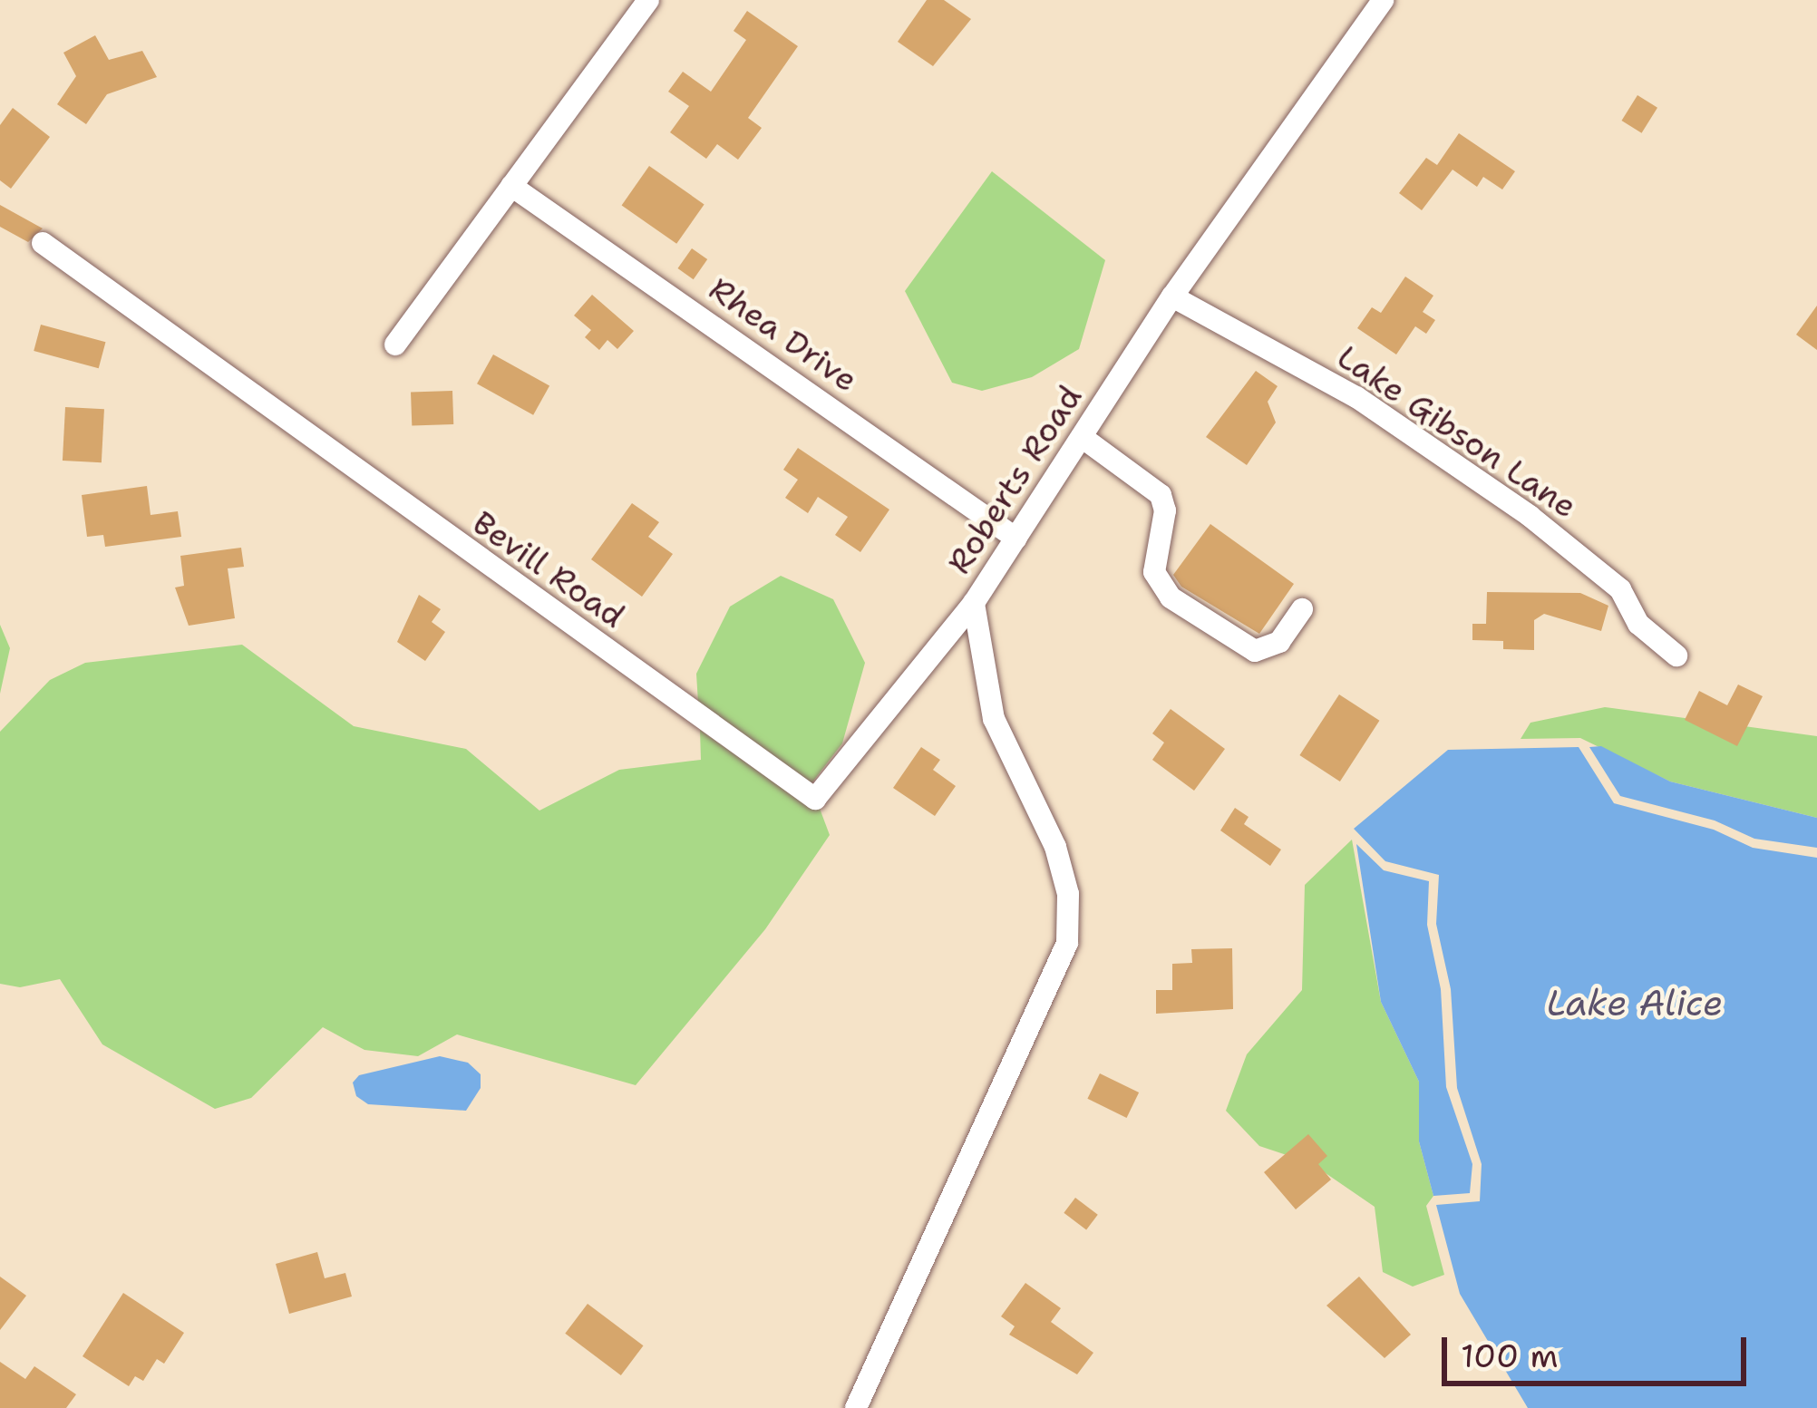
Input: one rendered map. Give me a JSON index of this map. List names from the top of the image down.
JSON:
{
  "streets": {
    "street": [
      "Rhea Drive",
      "Lake Gibson Lane",
      "Roberts Road",
      "Bevill Road"
    ]
  },
  "crossings": [
    ["Rhea Drive", "Roberts Road"],
    ["Lake Gibson Lane", "Roberts Road"],
    ["Roberts Road", "Bevill Road"]
  ],
  "water": ["Lake Alice"],
  "scale_bar": "100 m"
}
